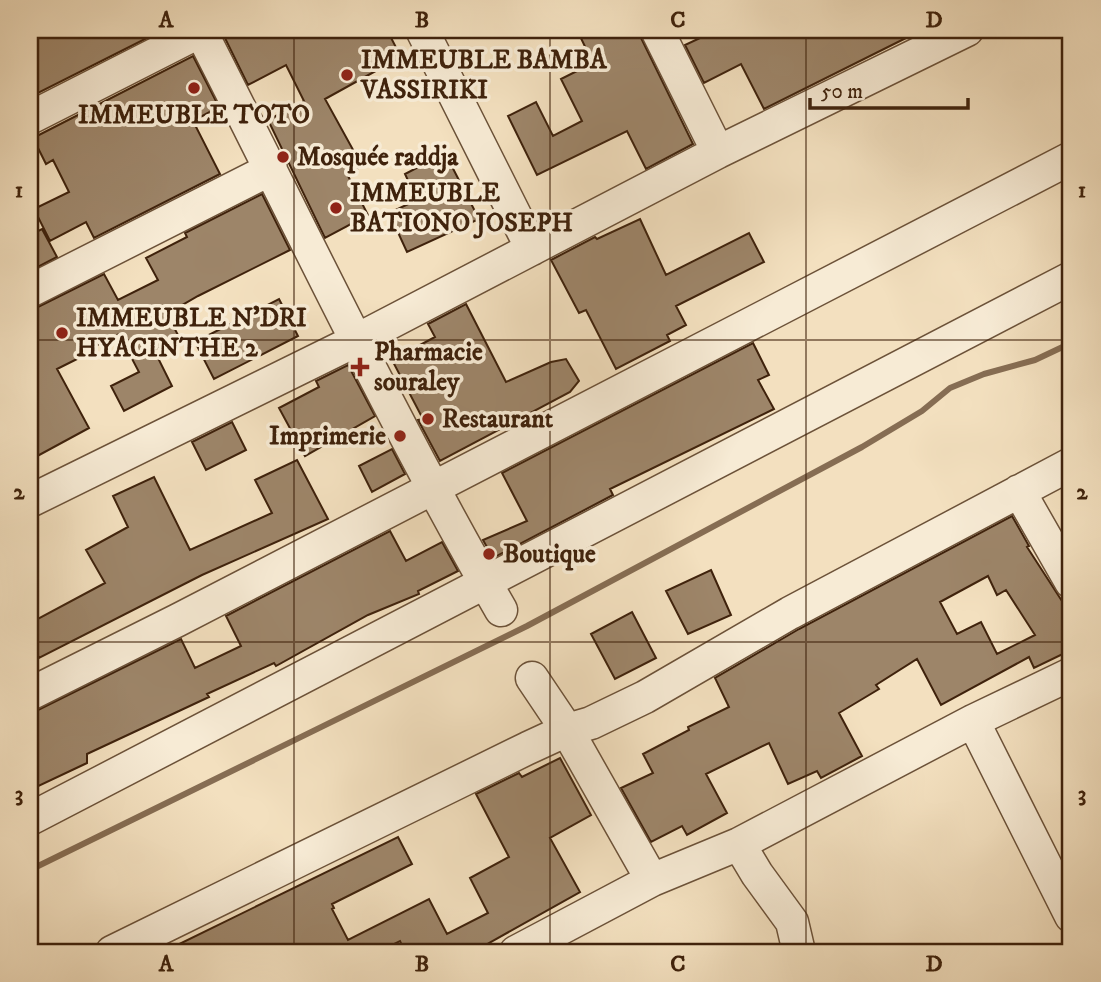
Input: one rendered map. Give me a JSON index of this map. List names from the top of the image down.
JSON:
{
  "places": {
    "other": [
      "IMMEUBLE BAMBA VASSIRIKI",
      "IMMEUBLE TOTO",
      "Mosquée raddja",
      "IMMEUBLE BATIONO JOSEPH",
      "IMMEUBLE N'DRI HYACINTHE 2",
      "Restaurant",
      "Imprimerie",
      "Boutique"
    ],
    "health": ["Pharmacie souraley"]
  },
  "scale_bar": "50 m",
  "grid": {
    "columns": [
      "A",
      "B",
      "C",
      "D"
    ],
    "rows": ["1", "2", "3"]
  }
}
